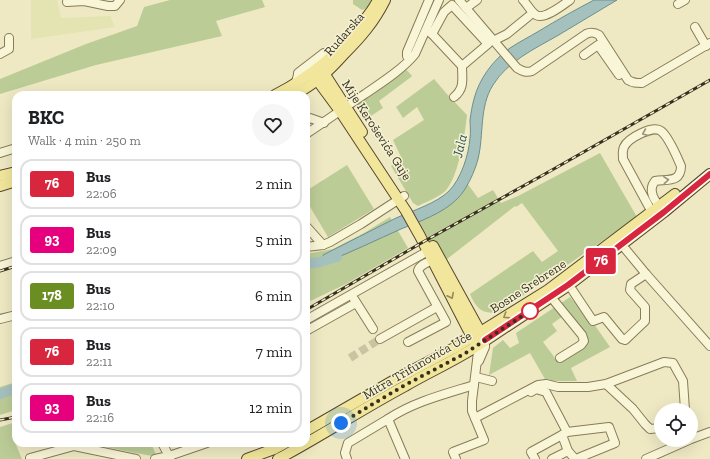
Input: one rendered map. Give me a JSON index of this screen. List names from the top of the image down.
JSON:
{
  "streets": {
    "main road": [
      "Rudarska",
      "Mije Keroševića Guje",
      "Bosne Srebrene",
      "Mitra Trifunovića Uče"
    ]
  },
  "crossings": [
    ["Rudarska", "Mije Keroševića Guje"],
    ["Bosne Srebrene", "Mitra Trifunovića Uče"]
  ],
  "water": ["Jala"],
  "lines": ["bus line 76"],
  "page": {
    "on_map": "76",
    "heading": ["BKC", "Walk · 4 min · 250 m"],
    "list": [
      {
        "mark": "76",
        "name": "Bus",
        "note": "22:06",
        "value": "2 min"
      },
      {
        "mark": "93",
        "name": "Bus",
        "note": "22:09",
        "value": "5 min"
      },
      {
        "mark": "178",
        "name": "Bus",
        "note": "22:10",
        "value": "6 min"
      },
      {
        "mark": "76",
        "name": "Bus",
        "note": "22:11",
        "value": "7 min"
      },
      {
        "mark": "93",
        "name": "Bus",
        "note": "22:16",
        "value": "12 min"
      }
    ]
  }
}
